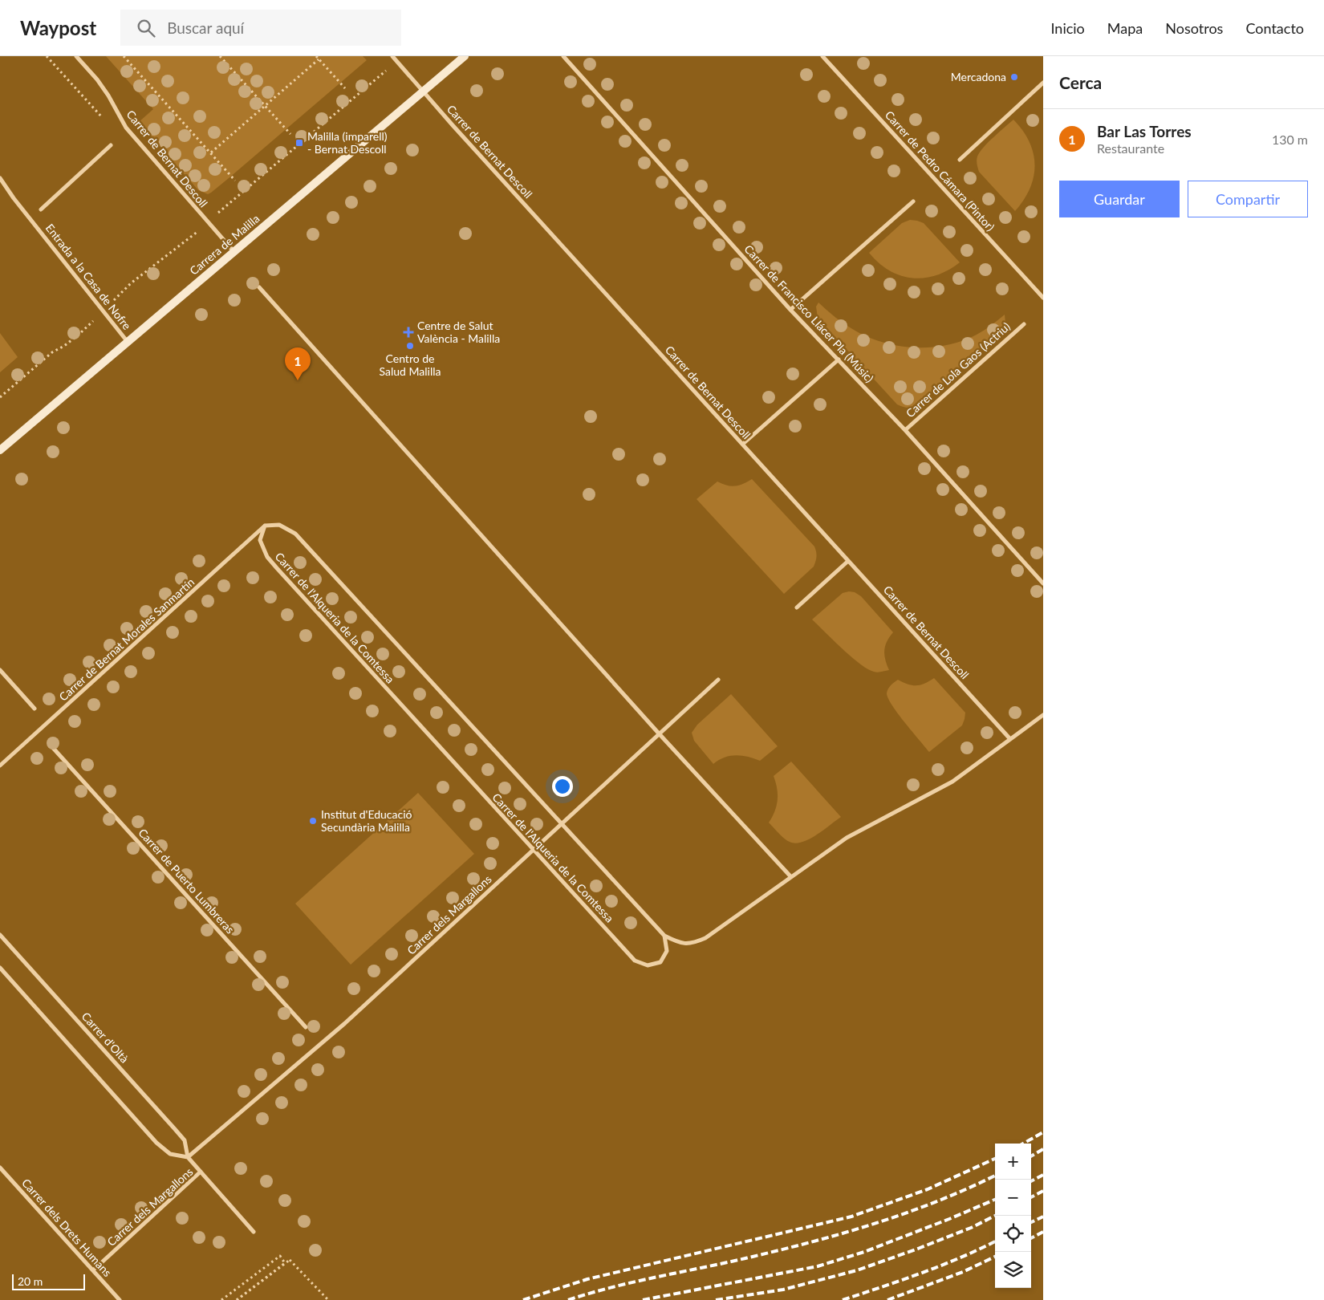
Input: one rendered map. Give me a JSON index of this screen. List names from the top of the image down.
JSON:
{
  "streets": {
    "street": [
      "Carrer de Bernat Descoll",
      "Carrer de Pedro Cámara (Pintor)",
      "Carrera de Malilla",
      "Entrada a la Casa de Nofre",
      "Carrer de Francisco Llácer Pla (Músic)",
      "Carrer de Lola Gaos (Actriu)",
      "Carrer de l'Alqueria de la Comtessa",
      "Carrer de Bernat Morales Sanmartín",
      "Carrer de Puerto Lumbreras",
      "Carrer dels Margallons",
      "Carrer d'Oltà",
      "Carrer dels Drets Humans"
    ]
  },
  "crossings": [
    ["Carrer de Bernat Descoll", "Carrera de Malilla"],
    ["Carrera de Malilla", "Entrada a la Casa de Nofre"],
    ["Carrer de Francisco Llácer Pla (Músic)", "Carrer de Lola Gaos (Actriu)"],
    ["Carrer de l'Alqueria de la Comtessa", "Carrer de Bernat Morales Sanmartín"],
    ["Carrer de l'Alqueria de la Comtessa", "Carrer dels Margallons"],
    ["Carrer dels Margallons", "Carrer d'Oltà"],
    ["Carrer dels Margallons", "Carrer dels Drets Humans"]
  ],
  "places": {
    "other": ["Mercadona", "Centro de Salud Malilla", "Institut d'Educació Secundària Malilla"],
    "transit": ["Malilla (imparell) - Bernat Descoll"],
    "health": ["Centre de Salut València - Malilla"]
  },
  "scale_bar": "20 m",
  "page": {
    "header": "Waypost",
    "search": "Buscar aquí",
    "nav": [
      "Inicio",
      "Mapa",
      "Nosotros",
      "Contacto"
    ],
    "heading": "Cerca",
    "list": [
      {
        "mark": "1",
        "name": "Bar Las Torres",
        "note": "Restaurante",
        "value": "130 m"
      }
    ],
    "buttons": ["Guardar", "Compartir"],
    "pins": "1",
    "map_buttons": ["+", "−"],
    "scale": "20 m"
  }
}
